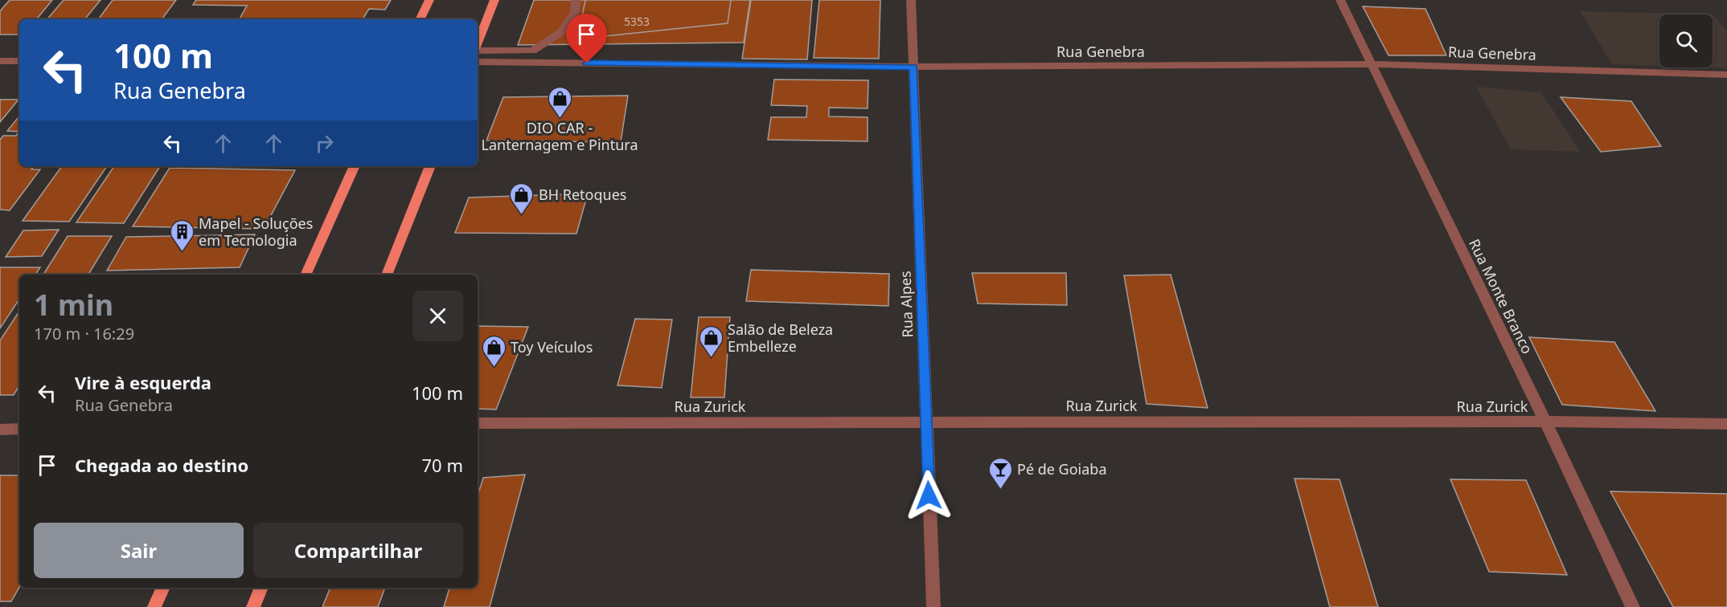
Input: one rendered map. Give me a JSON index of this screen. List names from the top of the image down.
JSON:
{
  "streets": {
    "street": [
      "Rua Genebra",
      "Rua Monte Branco",
      "Rua Alpes",
      "Rua Zurick"
    ]
  },
  "crossings": [
    ["Rua Genebra", "Rua Monte Branco"],
    ["Rua Genebra", "Rua Alpes"],
    ["Rua Monte Branco", "Rua Zurick"],
    ["Rua Alpes", "Rua Zurick"]
  ],
  "places": {
    "shop": [
      "DIO CAR - Lanternagem e Pintura",
      "BH Retoques",
      "Salão de Beleza Embelleze",
      "Toy Veículos"
    ],
    "building": ["Mapel - Soluções em Tecnologia"],
    "bar": ["Pé de Goiaba"]
  },
  "house_numbers": ["5353"],
  "page": {
    "turn": ["100 m", "Rua Genebra"],
    "heading": ["1 min", "170 m · 16:29"],
    "list": [
      {
        "name": "Vire à esquerda",
        "note": "Rua Genebra",
        "value": "100 m"
      },
      {
        "name": "Chegada ao destino",
        "value": "70 m"
      }
    ],
    "buttons": ["Sair", "Compartilhar"]
  }
}
